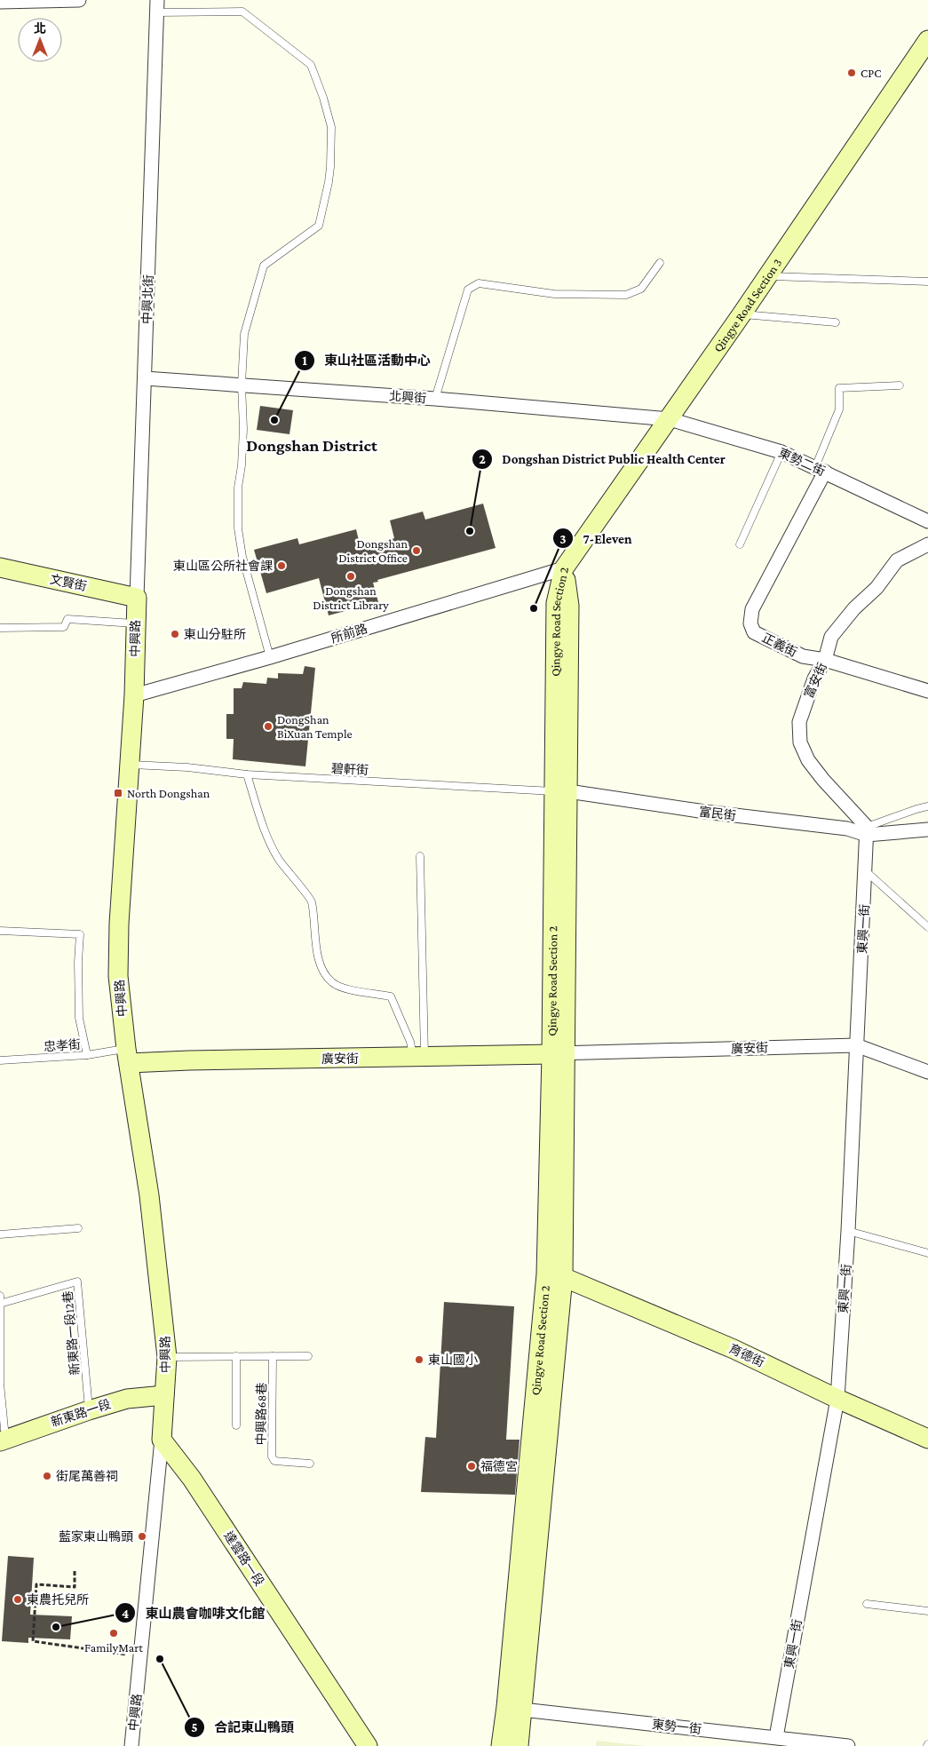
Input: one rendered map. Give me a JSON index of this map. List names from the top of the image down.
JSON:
{
  "streets": {
    "street": [
      "中興北街",
      "Qingye Road Section 3",
      "北興街",
      "東勢二街",
      "文賢街",
      "Qingye Road Section 2",
      "所前路",
      "中興路",
      "正義街",
      "富安街",
      "富民街",
      "東興一街",
      "廣安街",
      "育德街",
      "新東路一段",
      "達雲路一段",
      "東勢一街"
    ],
    "lane": [
      "碧軒街",
      "忠孝街",
      "新東路一段12巷",
      "中興路68巷"
    ]
  },
  "crossings": [
    ["中興北街", "北興街"],
    ["中興北街", "文賢街"],
    ["中興北街", "中興路"],
    ["Qingye Road Section 3", "北興街"],
    ["Qingye Road Section 3", "東勢二街"],
    ["Qingye Road Section 3", "Qingye Road Section 2"],
    ["Qingye Road Section 3", "所前路"],
    ["北興街", "東勢二街"],
    ["東勢二街", "正義街"],
    ["文賢街", "中興路"],
    ["Qingye Road Section 2", "所前路"],
    ["Qingye Road Section 2", "碧軒街"],
    ["Qingye Road Section 2", "富民街"],
    ["Qingye Road Section 2", "廣安街"],
    ["Qingye Road Section 2", "育德街"],
    ["Qingye Road Section 2", "東勢一街"],
    ["所前路", "中興路"],
    ["中興路", "碧軒街"],
    ["中興路", "忠孝街"],
    ["中興路", "廣安街"],
    ["中興路", "新東路一段"],
    ["中興路", "達雲路一段"],
    ["正義街", "富安街"],
    ["富安街", "富民街"],
    ["富安街", "東興一街"],
    ["碧軒街", "富民街"],
    ["富民街", "東興一街"],
    ["東興一街", "廣安街"],
    ["東興一街", "育德街"],
    ["東興一街", "東勢一街"],
    ["忠孝街", "廣安街"],
    ["新東路一段12巷", "新東路一段"]
  ],
  "districts": ["Dongshan District"],
  "places": {
    "other": [
      "CPC",
      "東山社區活動中心",
      "Dongshan District Public Health Center",
      "Dongshan District Office",
      "東山區公所社會課",
      "Dongshan District Library",
      "7-Eleven",
      "東山分駐所",
      "DongShan BiXuan Temple",
      "東山國小",
      "福德宮",
      "街尾萬善祠",
      "藍家東山鴨頭",
      "東農托兒所",
      "東山農會咖啡文化館",
      "FamilyMart",
      "合記東山鴨頭"
    ],
    "transit": ["North Dongshan"]
  },
  "north": "top"
}
